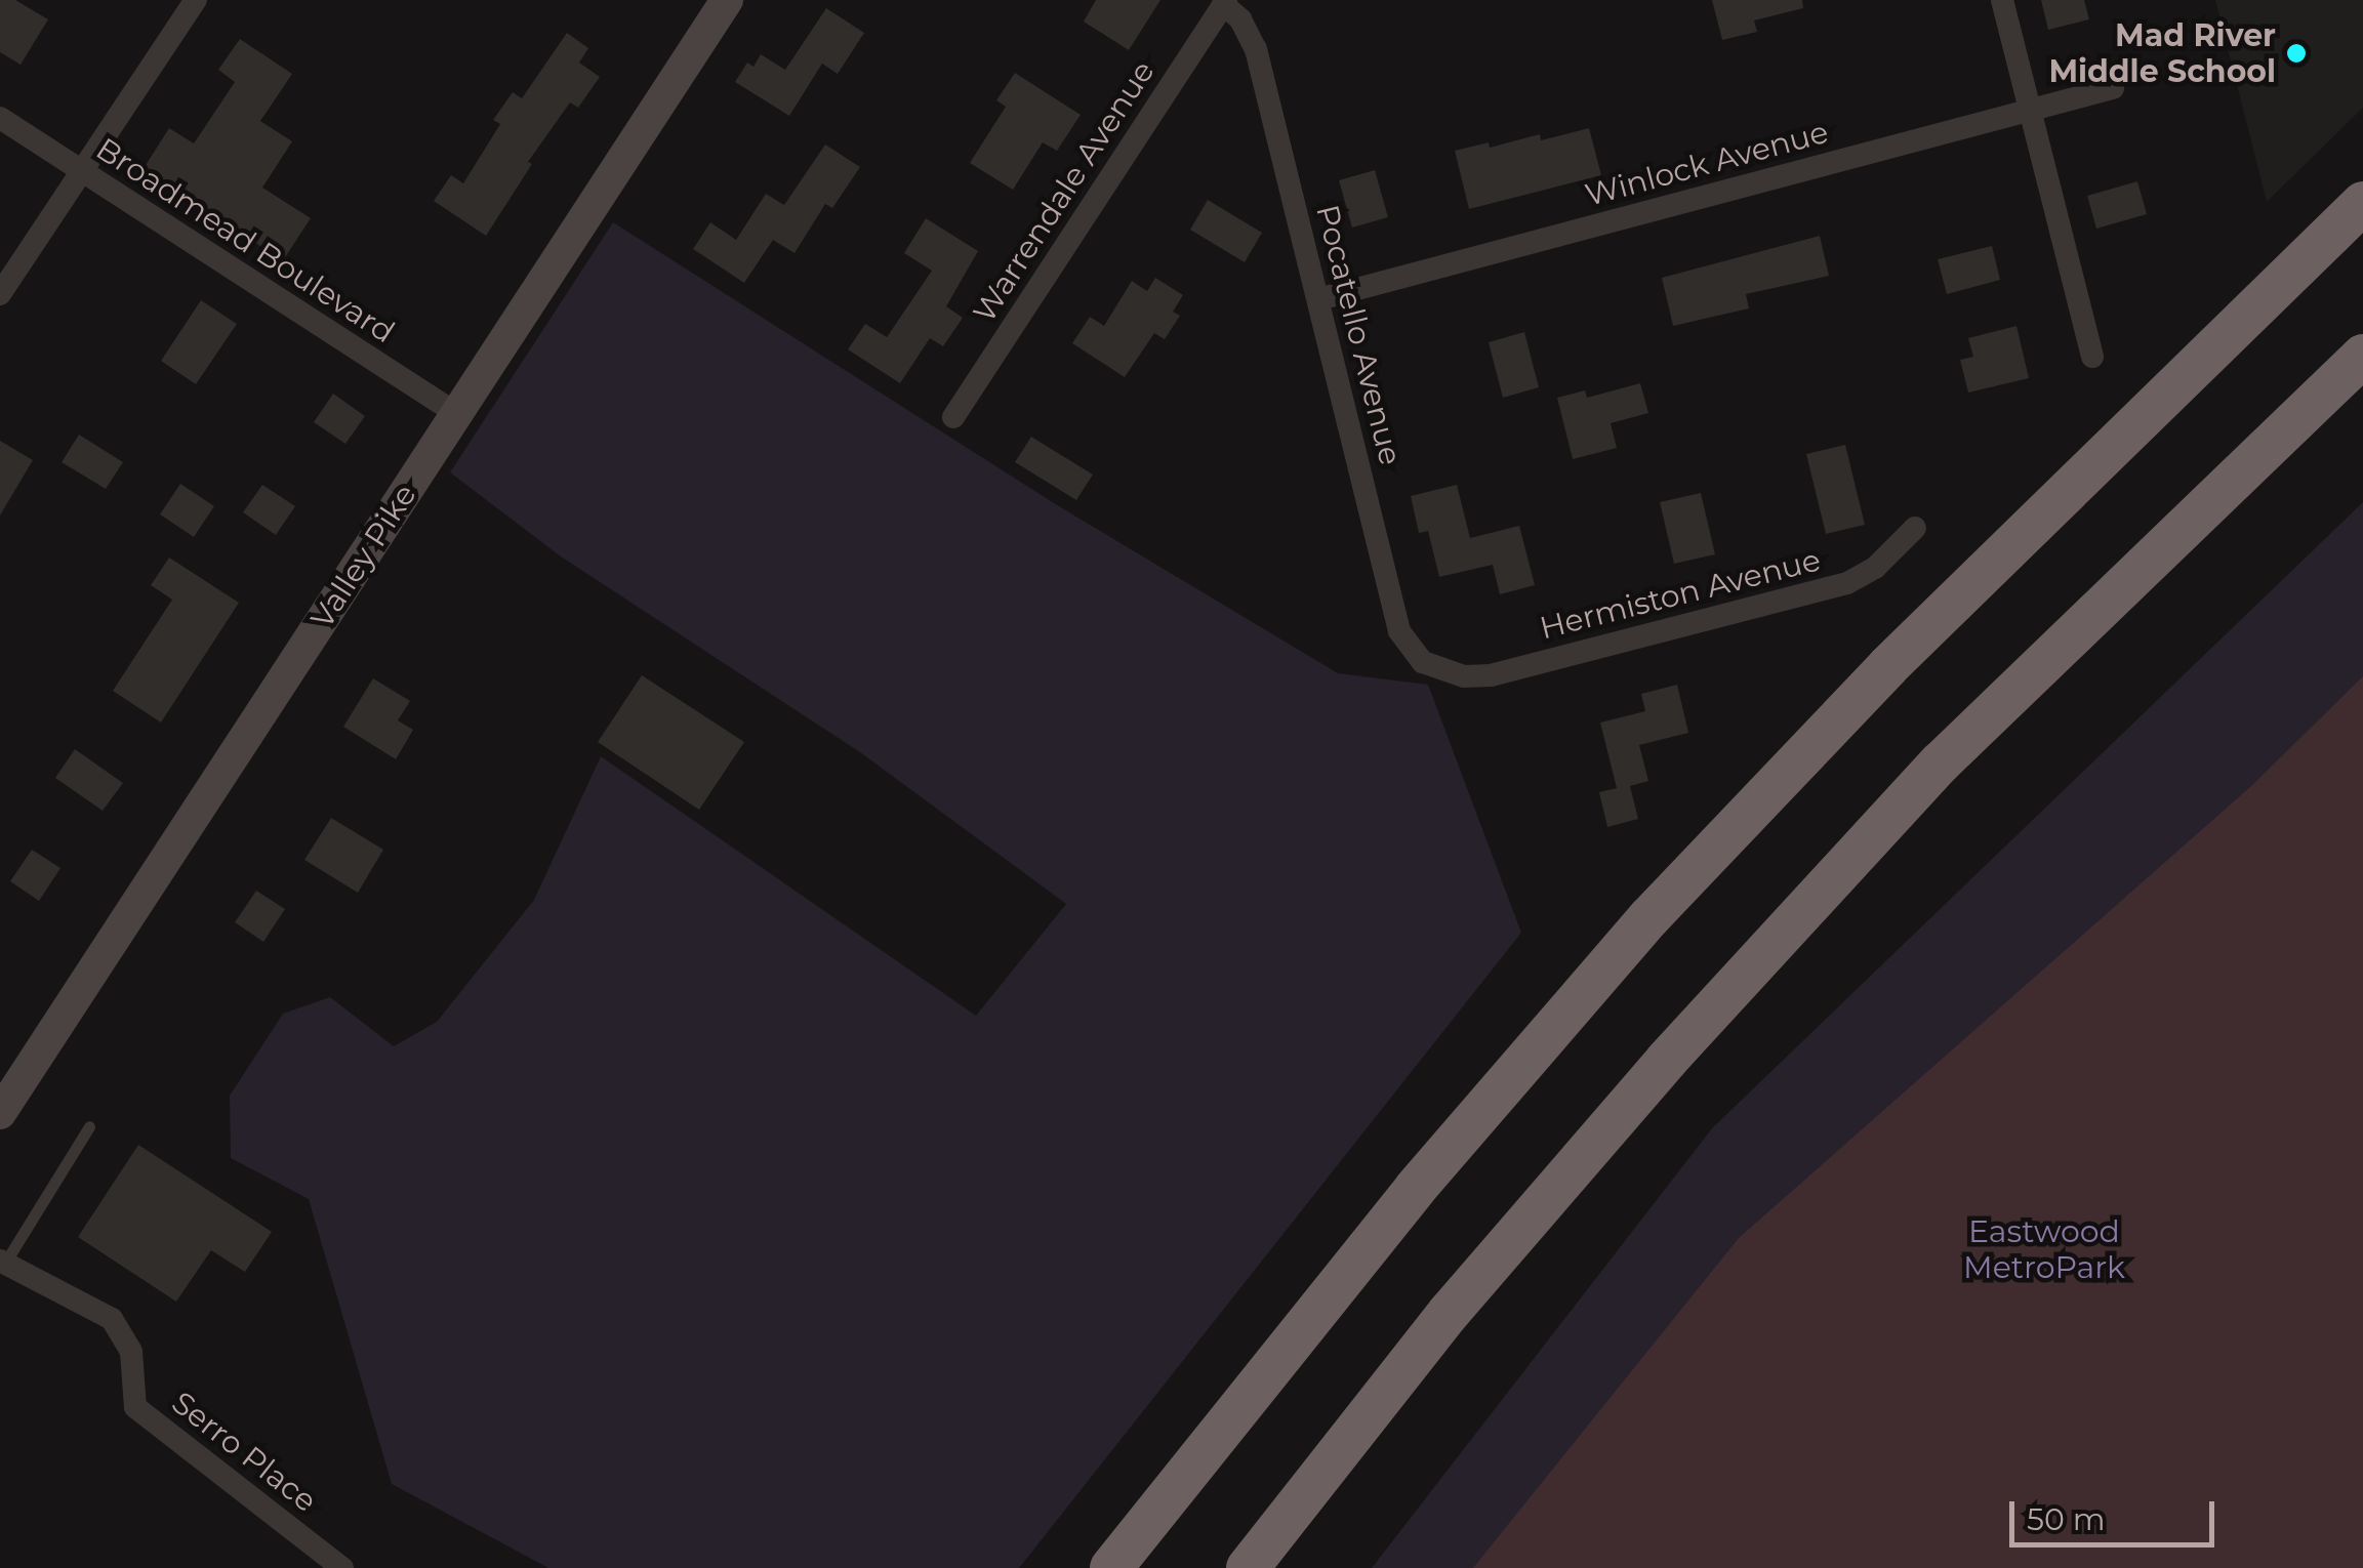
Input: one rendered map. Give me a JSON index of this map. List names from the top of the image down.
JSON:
{
  "streets": {
    "street": [
      "Winlock Avenue",
      "Warrendale Avenue",
      "Broadmead Boulevard",
      "Pocatello Avenue",
      "Valley Pike",
      "Hermiston Avenue",
      "Serro Place"
    ]
  },
  "crossings": [
    ["Winlock Avenue", "Pocatello Avenue"],
    ["Warrendale Avenue", "Pocatello Avenue"],
    ["Broadmead Boulevard", "Valley Pike"],
    ["Pocatello Avenue", "Hermiston Avenue"]
  ],
  "parks": ["Eastwood MetroPark"],
  "places": ["Mad River Middle School"],
  "scale_bar": "50 m"
}
